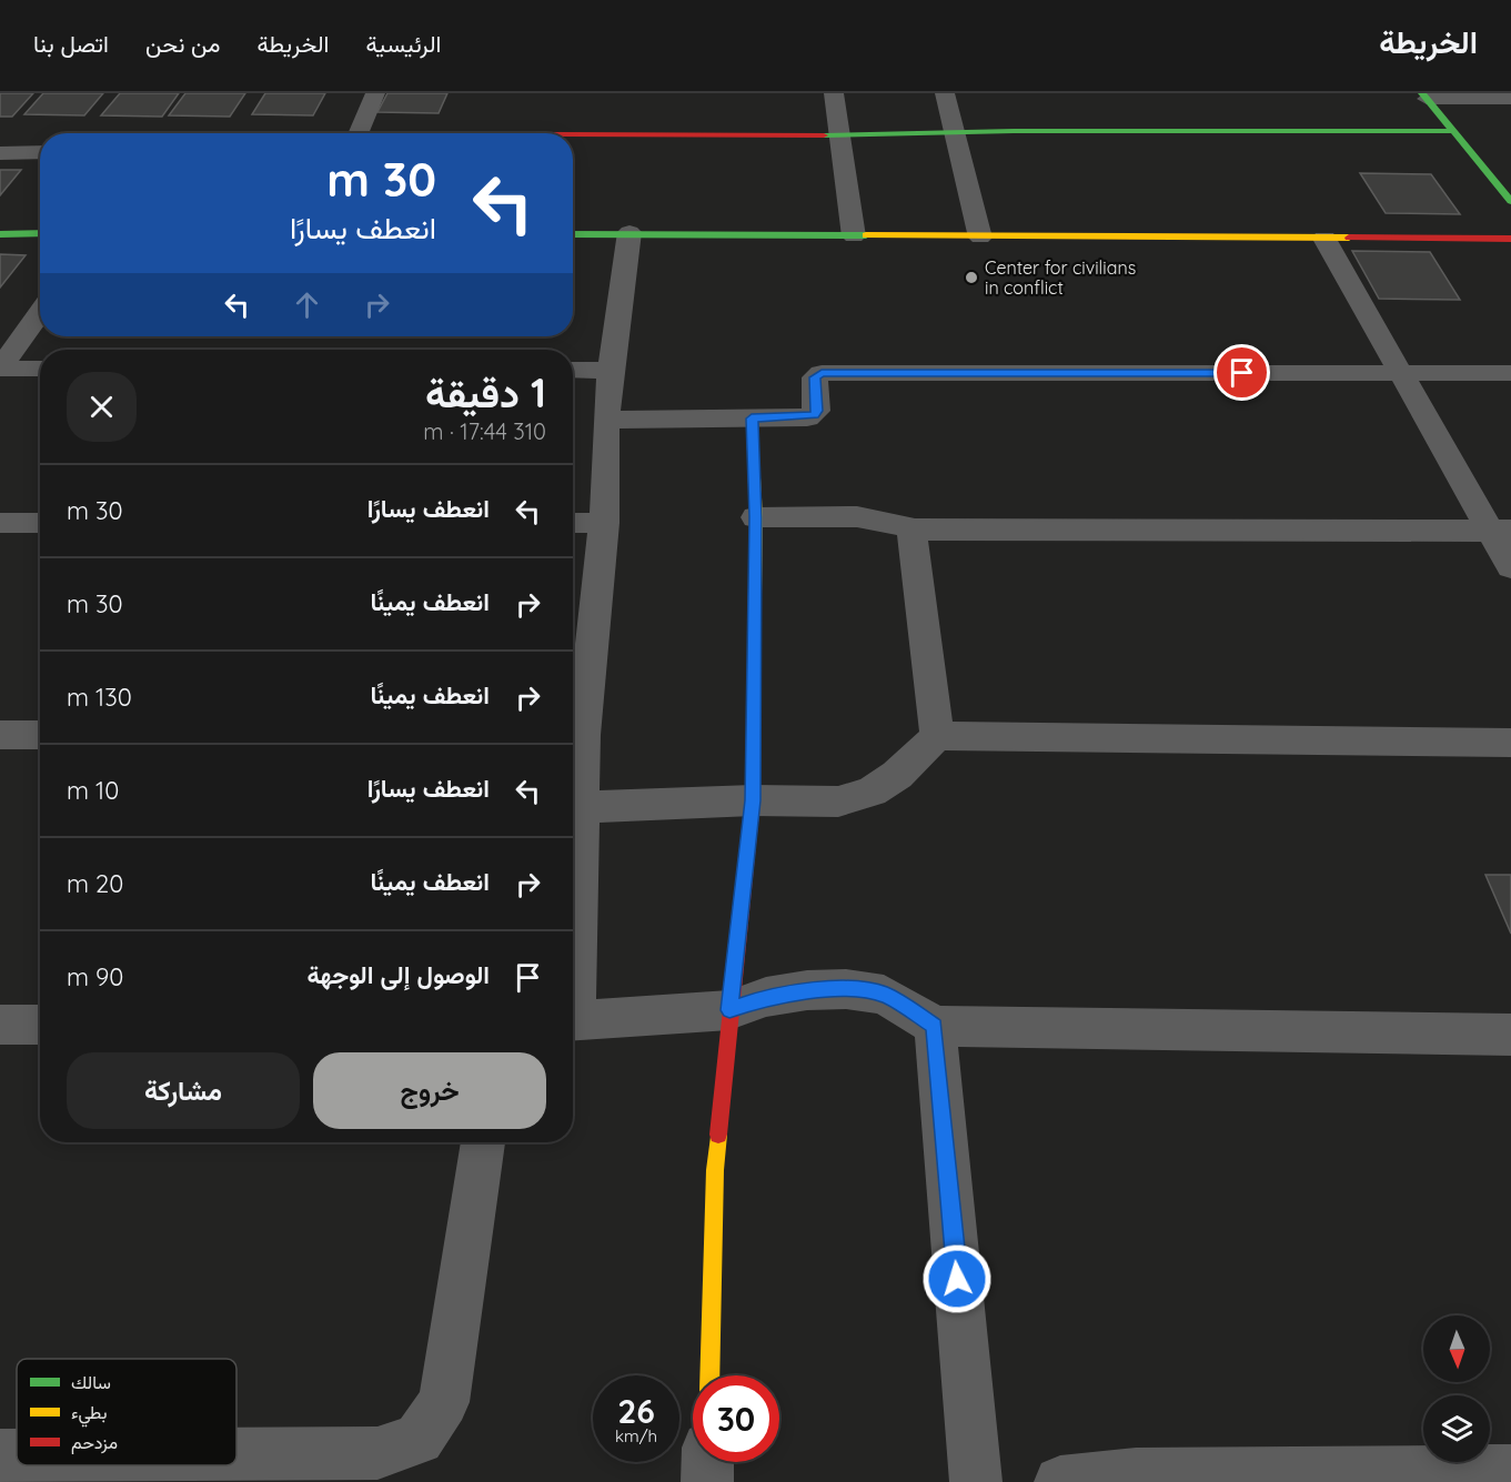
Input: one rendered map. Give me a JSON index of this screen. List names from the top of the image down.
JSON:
{
  "places": ["Center for civilians in conflict"],
  "legend": ["سالك", "بطيء", "مزدحم"],
  "north": "bottom",
  "page": {
    "header": "الخريطة",
    "nav": [
      "الرئيسية",
      "الخريطة",
      "من نحن",
      "اتصل بنا"
    ],
    "turn": ["30 m", "انعطف يسارًا"],
    "heading": ["1 دقيقة", "310 m · 17:44"],
    "list": [
      {
        "name": "انعطف يسارًا",
        "value": "30 m"
      },
      {
        "name": "انعطف يمينًا",
        "value": "30 m"
      },
      {
        "name": "انعطف يمينًا",
        "value": "130 m"
      },
      {
        "name": "انعطف يسارًا",
        "value": "10 m"
      },
      {
        "name": "انعطف يمينًا",
        "value": "20 m"
      },
      {
        "name": "الوصول إلى الوجهة",
        "value": "90 m"
      }
    ],
    "buttons": ["خروج", "مشاركة"],
    "speed": "26 km/h",
    "limit": "30"
  }
}
